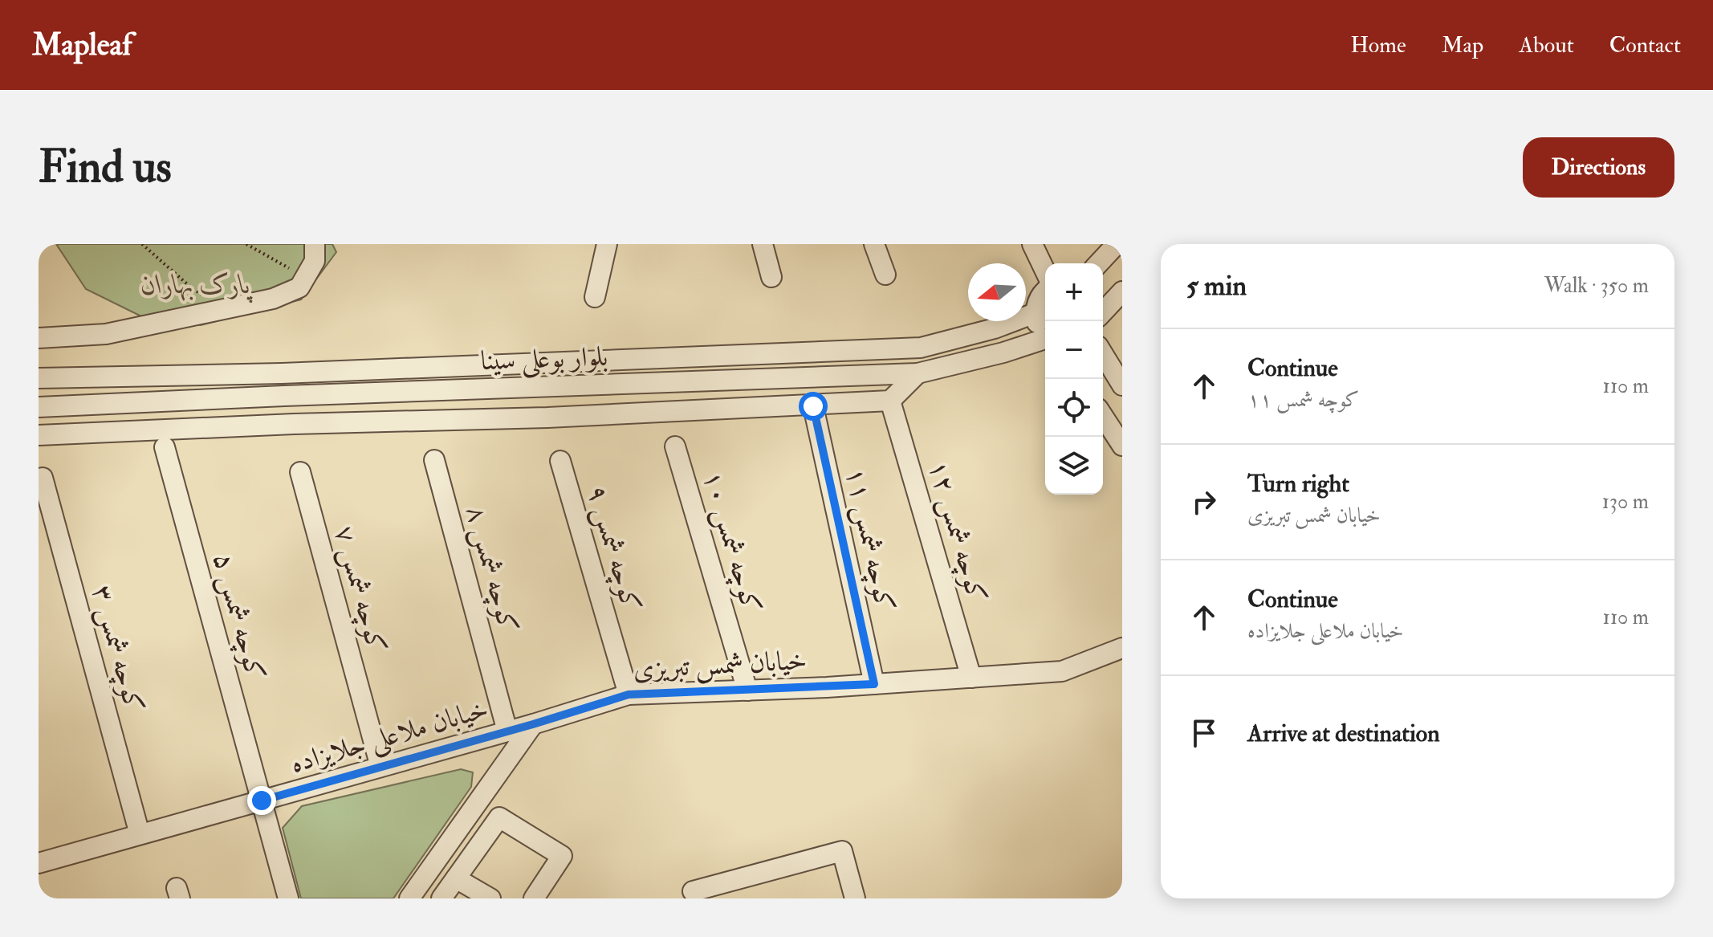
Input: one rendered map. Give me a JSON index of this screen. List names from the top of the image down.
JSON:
{
  "streets": {
    "street": [
      "بلوار بوعلی سینا",
      "کوچه شمس ۱۲",
      "کوچه شمس ۱۱",
      "کوچه شمس ۱۰",
      "کوچه شمس ۹",
      "کوچه شمس ۸",
      "کوچه شمس ۷",
      "کوچه شمس ۵",
      "کوچه شمس ۳",
      "خیابان شمس تبریزی",
      "خیابان ملاعلی جلایزاده"
    ]
  },
  "crossings": [
    ["کوچه شمس ۱۲", "خیابان شمس تبریزی"],
    ["کوچه شمس ۱۱", "خیابان شمس تبریزی"],
    ["کوچه شمس ۱۰", "خیابان شمس تبریزی"],
    ["کوچه شمس ۹", "خیابان شمس تبریزی"],
    ["کوچه شمس ۸", "خیابان ملاعلی جلایزاده"],
    ["کوچه شمس ۷", "خیابان ملاعلی جلایزاده"],
    ["کوچه شمس ۵", "خیابان ملاعلی جلایزاده"],
    ["کوچه شمس ۳", "خیابان ملاعلی جلایزاده"],
    ["خیابان شمس تبریزی", "خیابان ملاعلی جلایزاده"]
  ],
  "parks": ["پارک بهاران"],
  "north": "left",
  "page": {
    "header": "Mapleaf",
    "nav": [
      "Home",
      "Map",
      "About",
      "Contact"
    ],
    "buttons": "Directions",
    "title": "Find us",
    "heading": ["5 min", "Walk · 350 m"],
    "map_buttons": ["+", "−"],
    "list": [
      ["Continue", "کوچه شمس ۱۱", "110 m"],
      ["Turn right", "خیابان شمس تبریزی", "130 m"],
      ["Continue", "خیابان ملاعلی جلایزاده", "110 m"],
      "Arrive at destination"
    ]
  }
}
